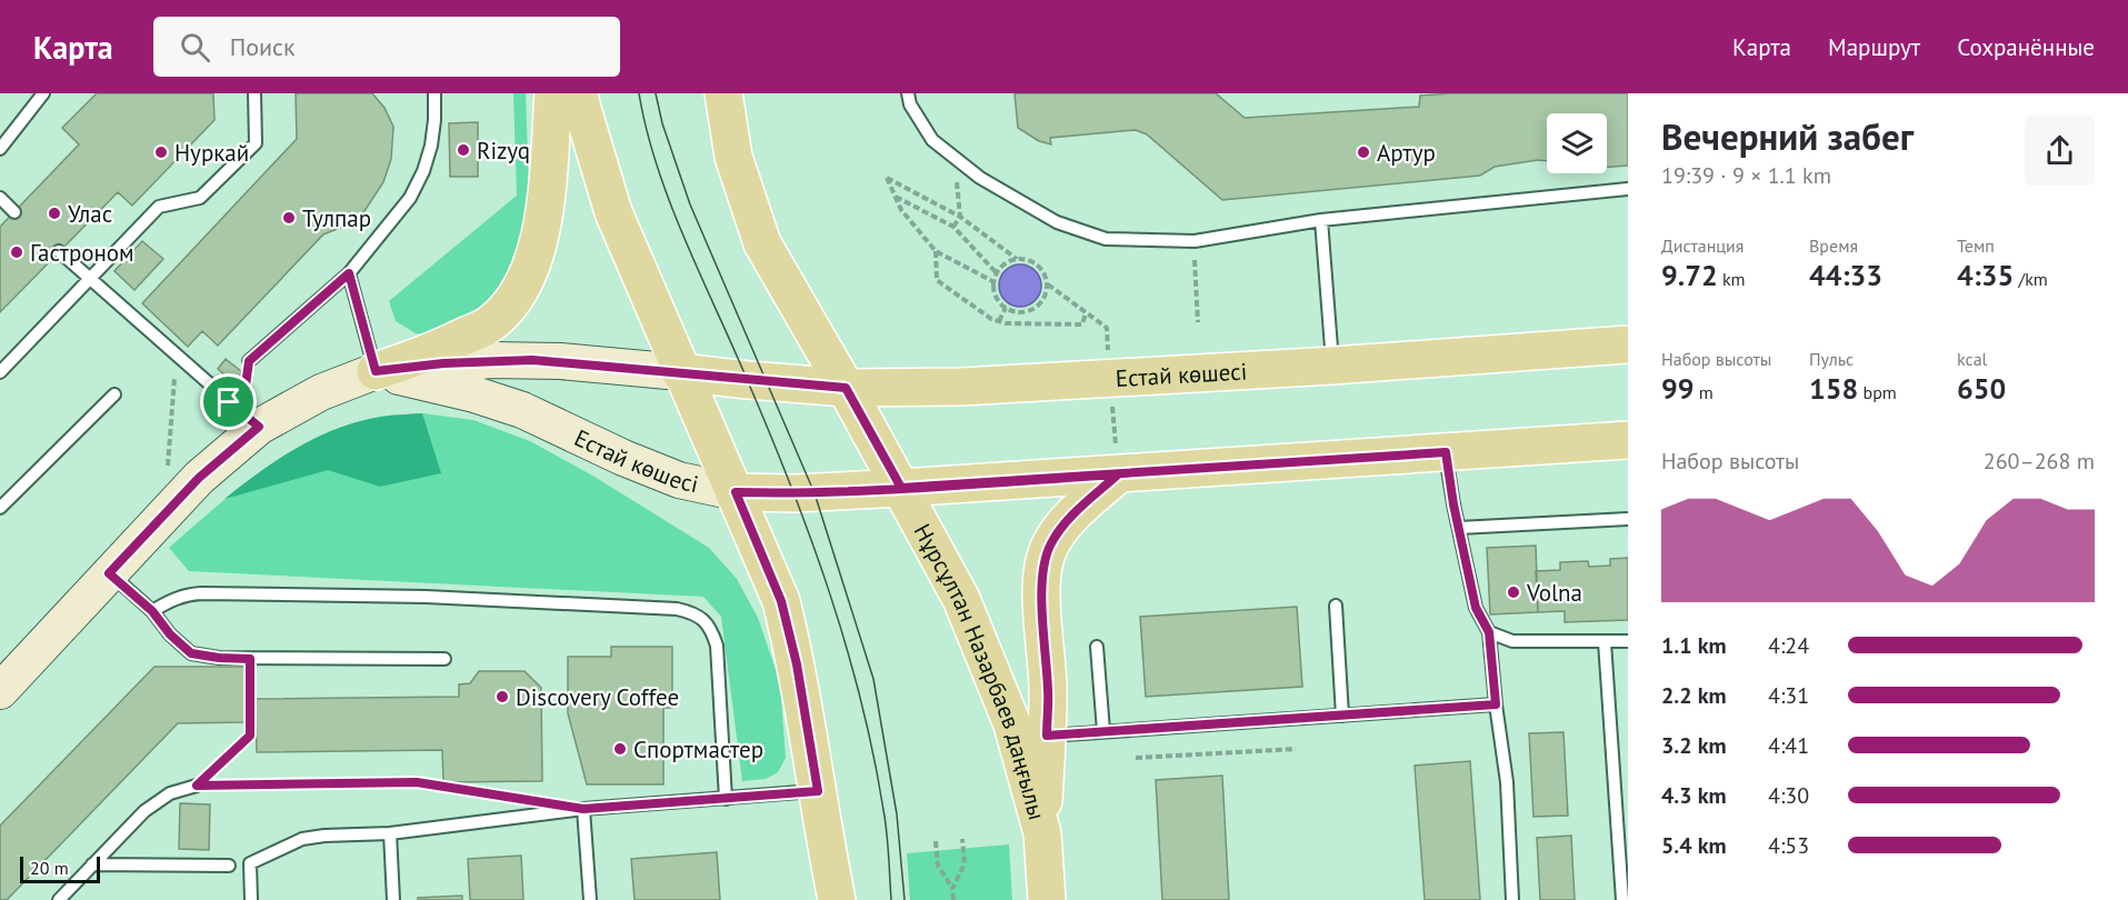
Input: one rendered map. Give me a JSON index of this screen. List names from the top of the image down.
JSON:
{
  "streets": {
    "main road": ["Естай көшесі", "Нұрсұлтан Назарбаев даңғылы"]
  },
  "crossings": [
    ["Естай көшесі", "Нұрсұлтан Назарбаев даңғылы"]
  ],
  "places": [
    "Rizyq",
    "Нуркай",
    "Артур",
    "Улас",
    "Тулпар",
    "Гастроном",
    "Volna",
    "Discovery Coffee",
    "Спортмастер"
  ],
  "scale_bar": "20 m",
  "page": {
    "header": "Карта",
    "search": "Поиск",
    "nav": ["Карта", "Маршрут", "Сохранённые"],
    "heading": ["Вечерний забег", "19:39 · 9 × 1.1 km"],
    "stats": [
      ["Дистанция", "9.72 km"],
      ["Время", "44:33"],
      ["Темп", "4:35 /km"],
      ["Набор высоты", "99 m"],
      ["Пульс", "158 bpm"],
      ["kcal", "650"]
    ],
    "chart": ["Набор высоты", "260–268 m"],
    "list": [
      {
        "name": "1.1 km",
        "note": "4:24"
      },
      {
        "name": "2.2 km",
        "note": "4:31"
      },
      {
        "name": "3.2 km",
        "note": "4:41"
      },
      {
        "name": "4.3 km",
        "note": "4:30"
      },
      {
        "name": "5.4 km",
        "note": "4:53"
      }
    ],
    "scale": "20 m"
  }
}
